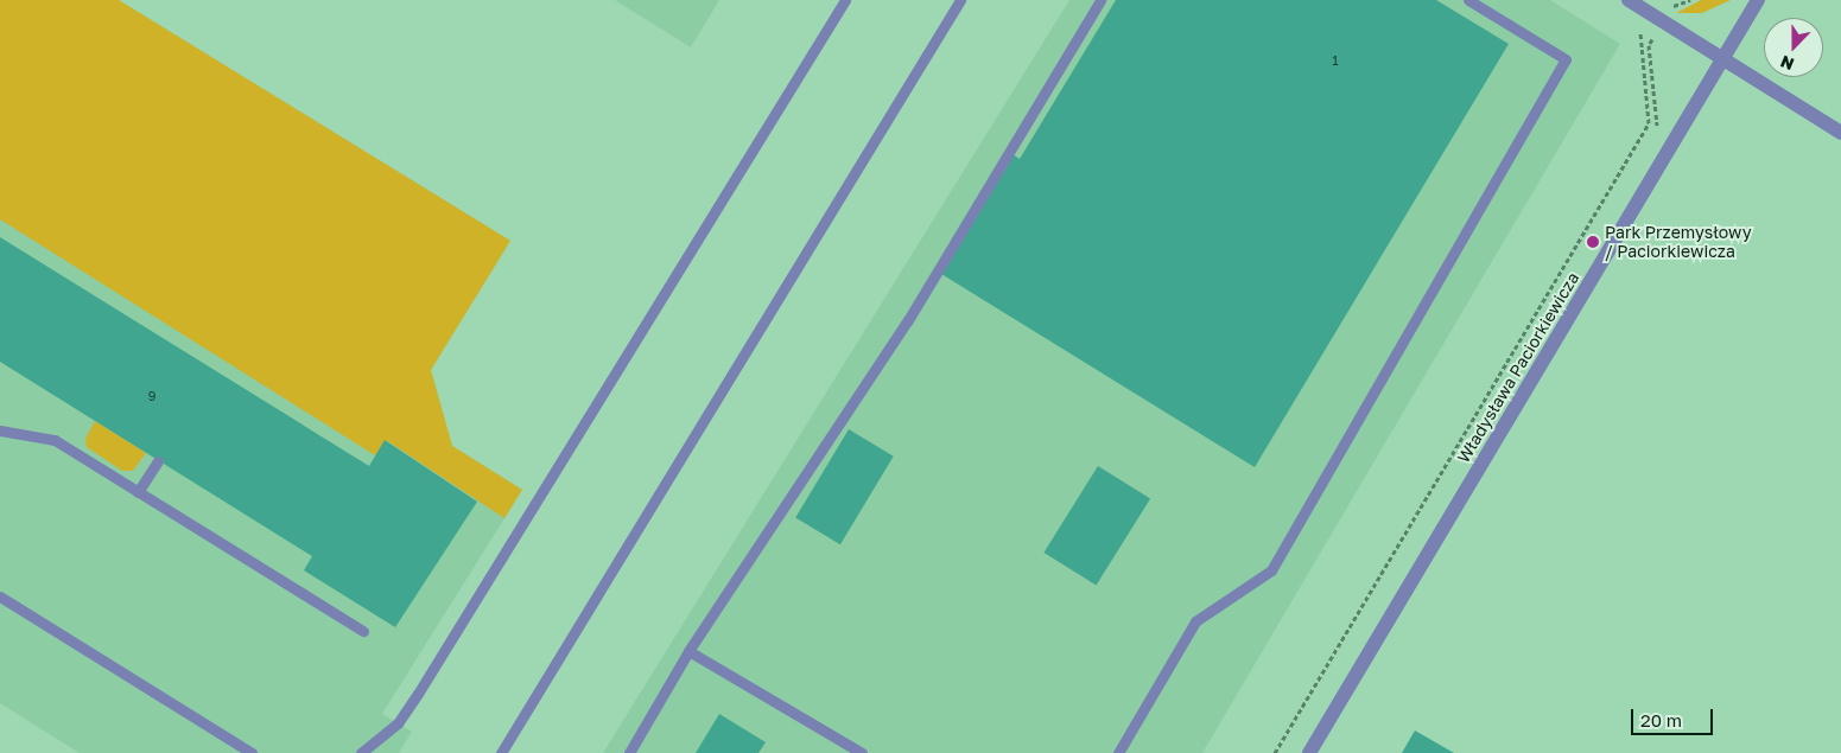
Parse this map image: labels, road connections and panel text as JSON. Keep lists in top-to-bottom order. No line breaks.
{"streets":{"street":["Władysława Paciorkiewicza"]},"places":["Park Przemysłowy / Paciorkiewicza"],"house_numbers":["1","9"],"scale_bar":"20 m","north":"bottom"}
